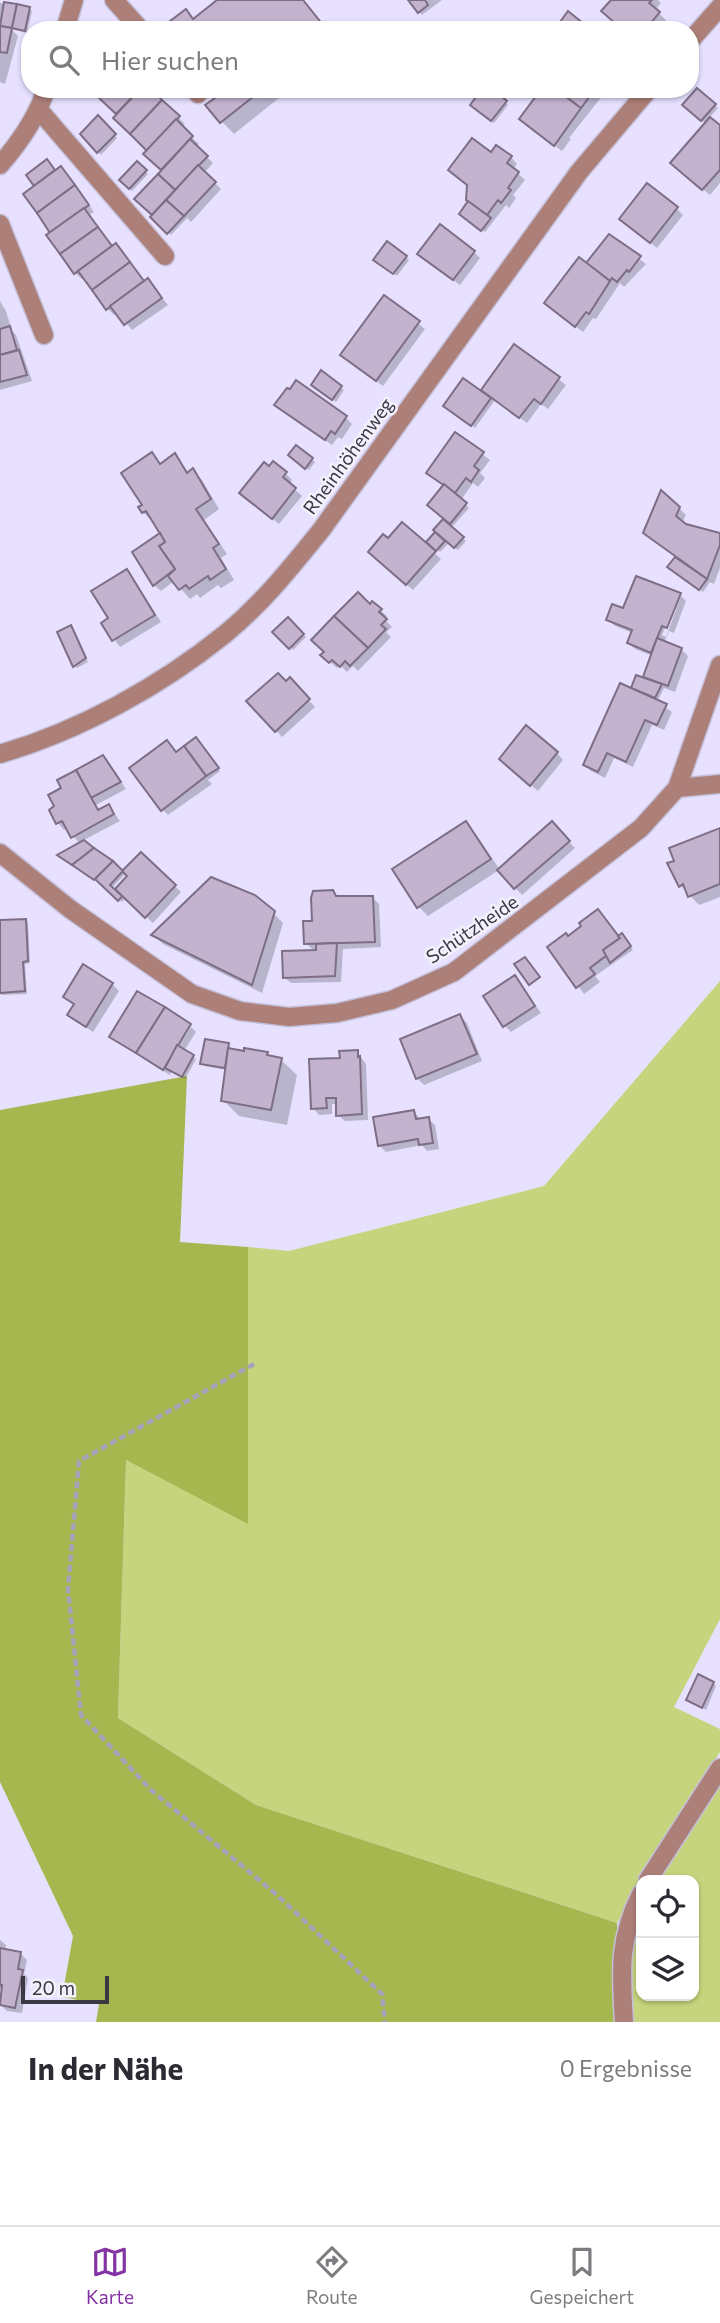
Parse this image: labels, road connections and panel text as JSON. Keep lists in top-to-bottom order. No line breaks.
{"streets":{"street":["Rheinhöhenweg","Schützheide"]},"scale_bar":"20 m","page":{"search":"Hier suchen","scale":"20 m","heading":["In der Nähe","0 Ergebnisse"],"nav":["Karte","Route","Gespeichert"]}}
